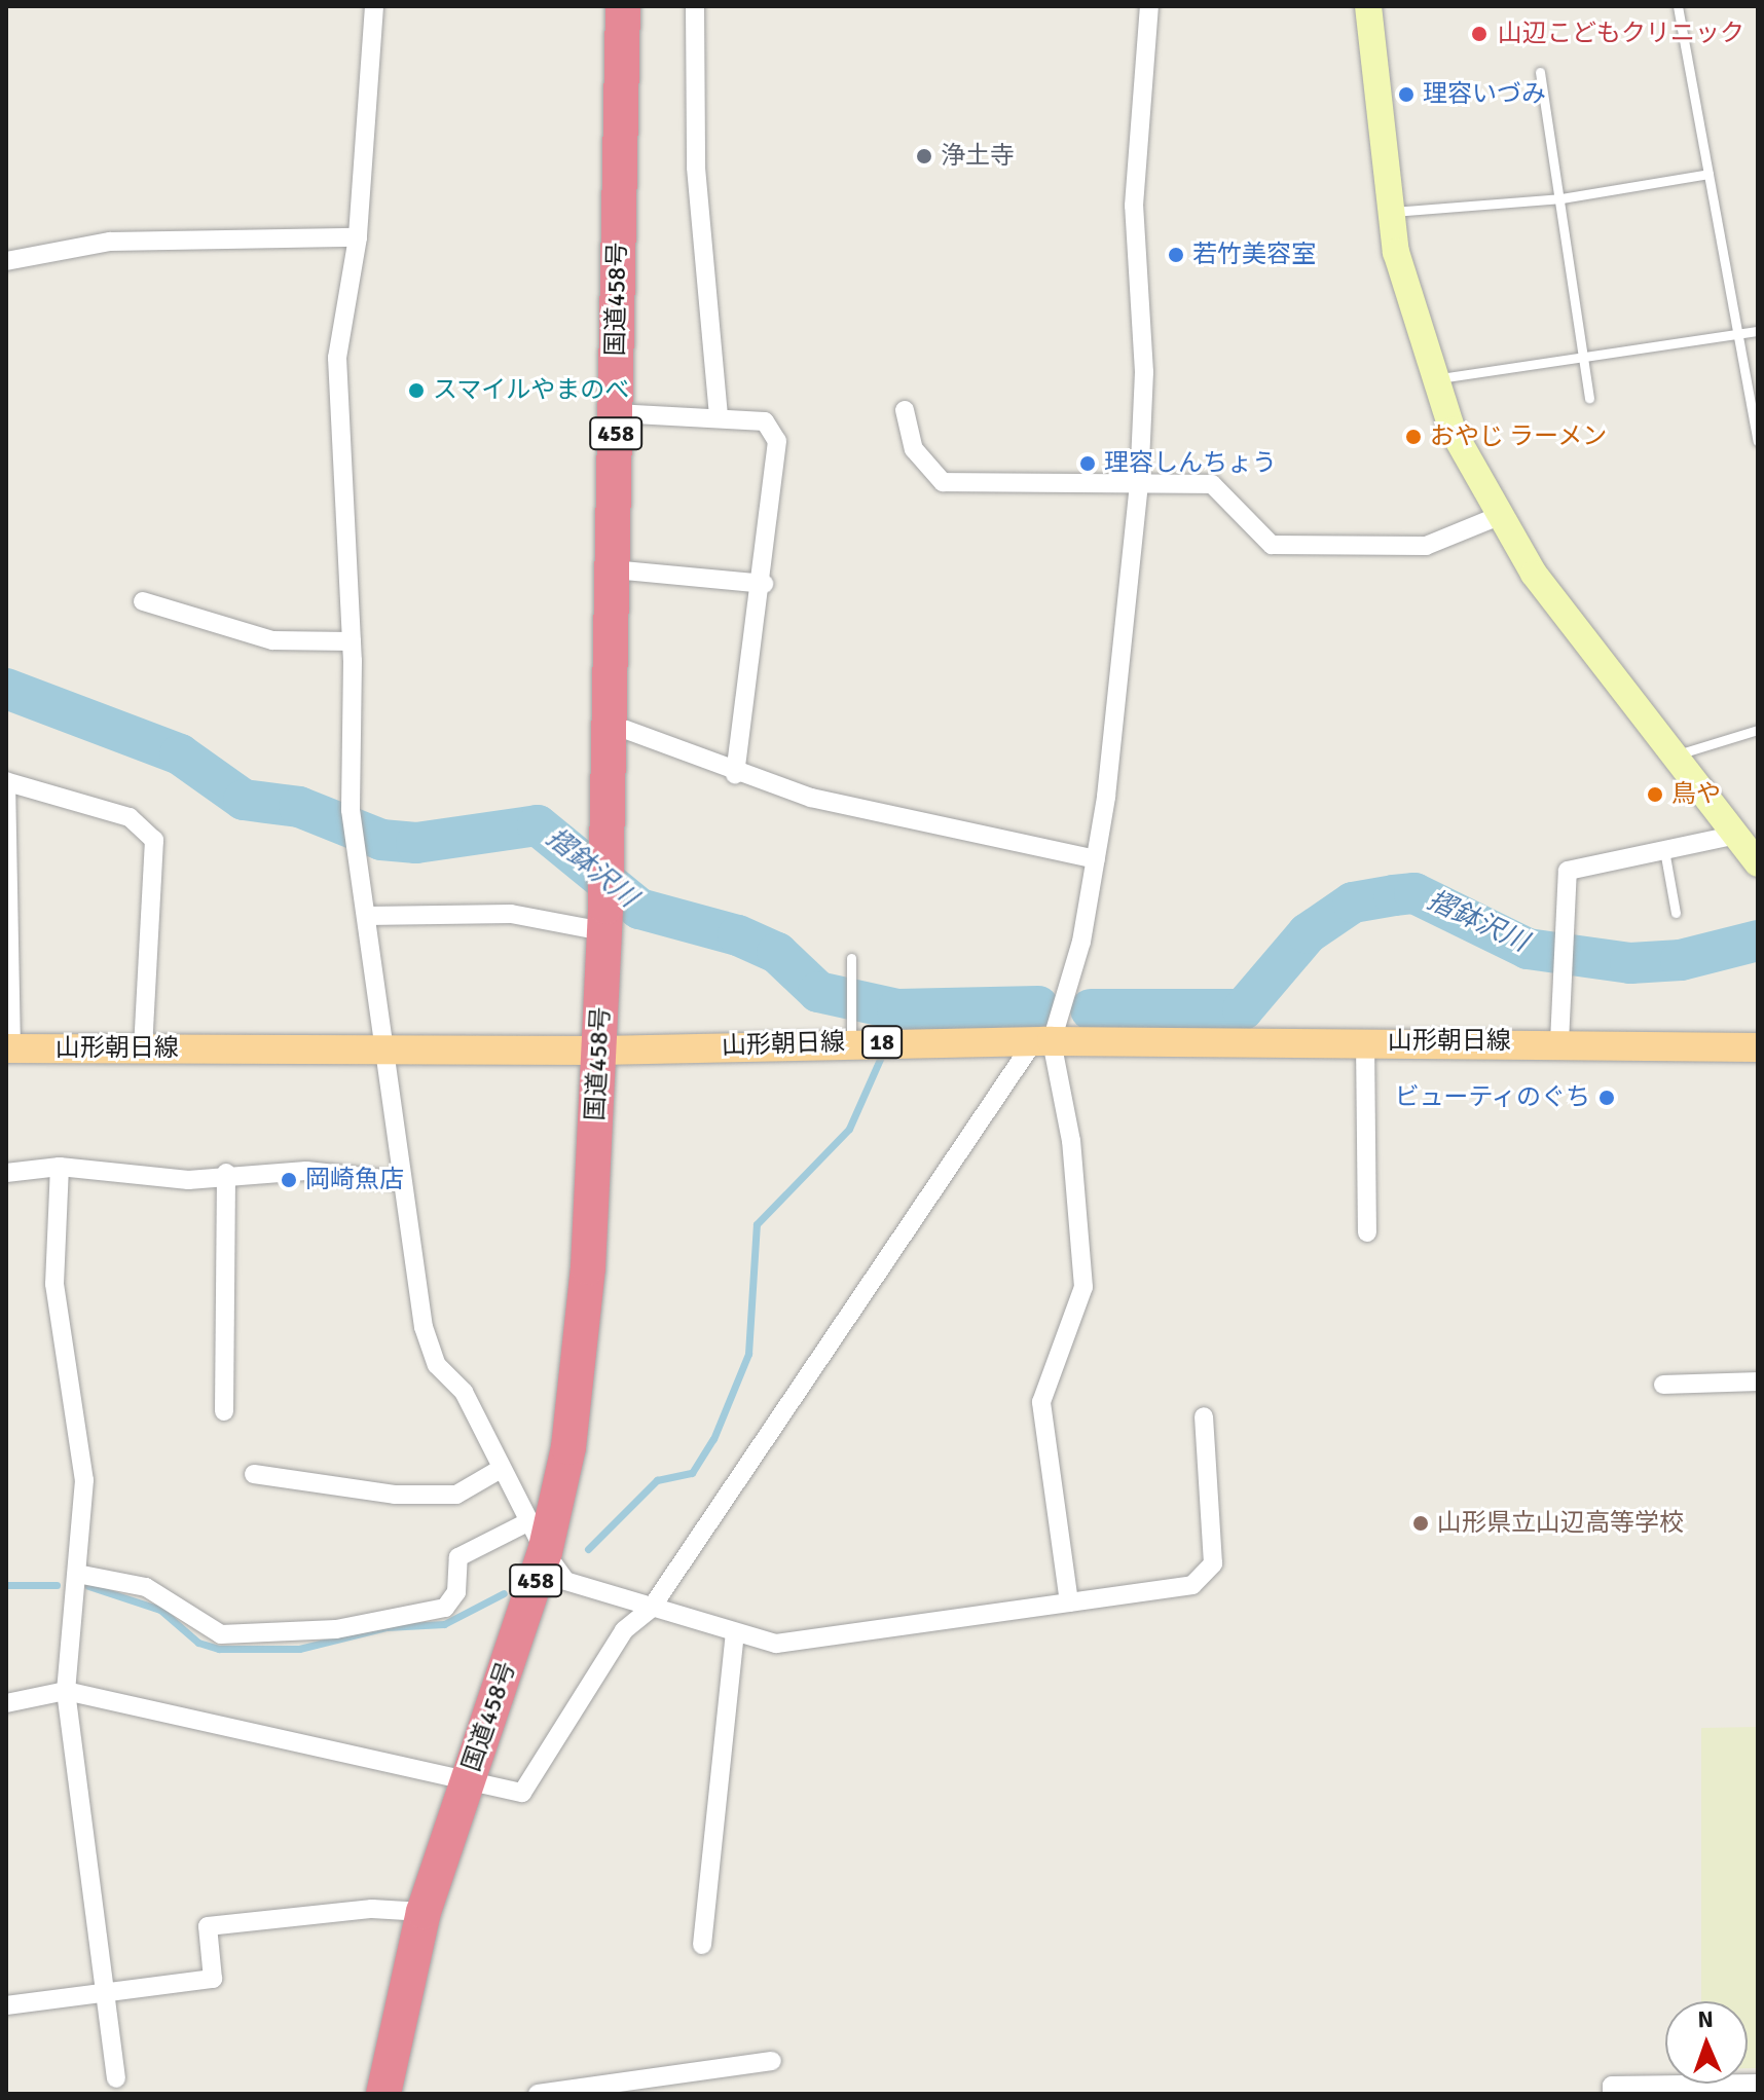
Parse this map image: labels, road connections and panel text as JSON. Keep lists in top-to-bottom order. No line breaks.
{"streets":{"highway":["国道458号","458"],"main road":["山形朝日線","18"]},"crossings":[["国道458号","山形朝日線"]],"water":["摺鉢沢川"],"places":["山辺こどもクリニック","理容いづみ","浄土寺","若竹美容室","スマイルやまのべ","おやじ ラーメン","理容しんちょう","鳥や","ビューティのぐち","岡崎魚店","山形県立山辺高等学校"],"north":"top"}
